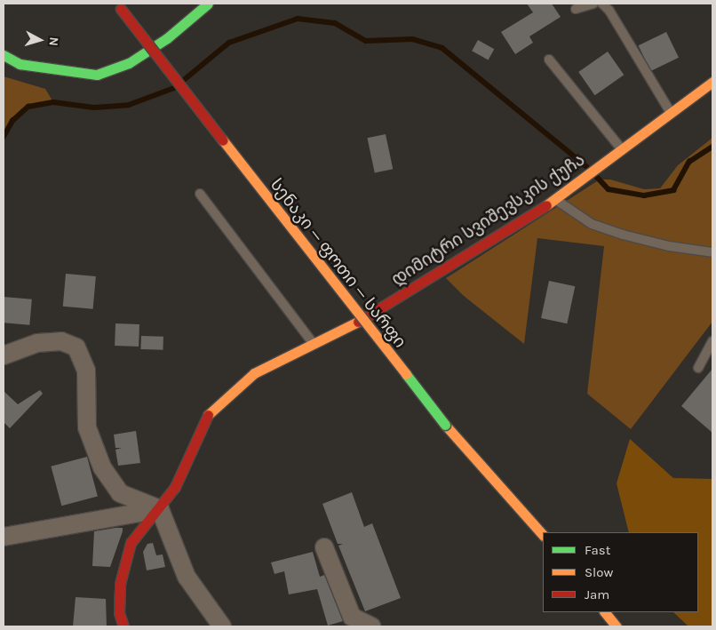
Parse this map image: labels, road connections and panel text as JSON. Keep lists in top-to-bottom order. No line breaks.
{"streets":{"main road":["დიმიტრი სვიშევსკის ქუჩა","სენაკი — ფოთი — სარფი"]},"legend":["Fast","Slow","Jam"],"north":"right"}
